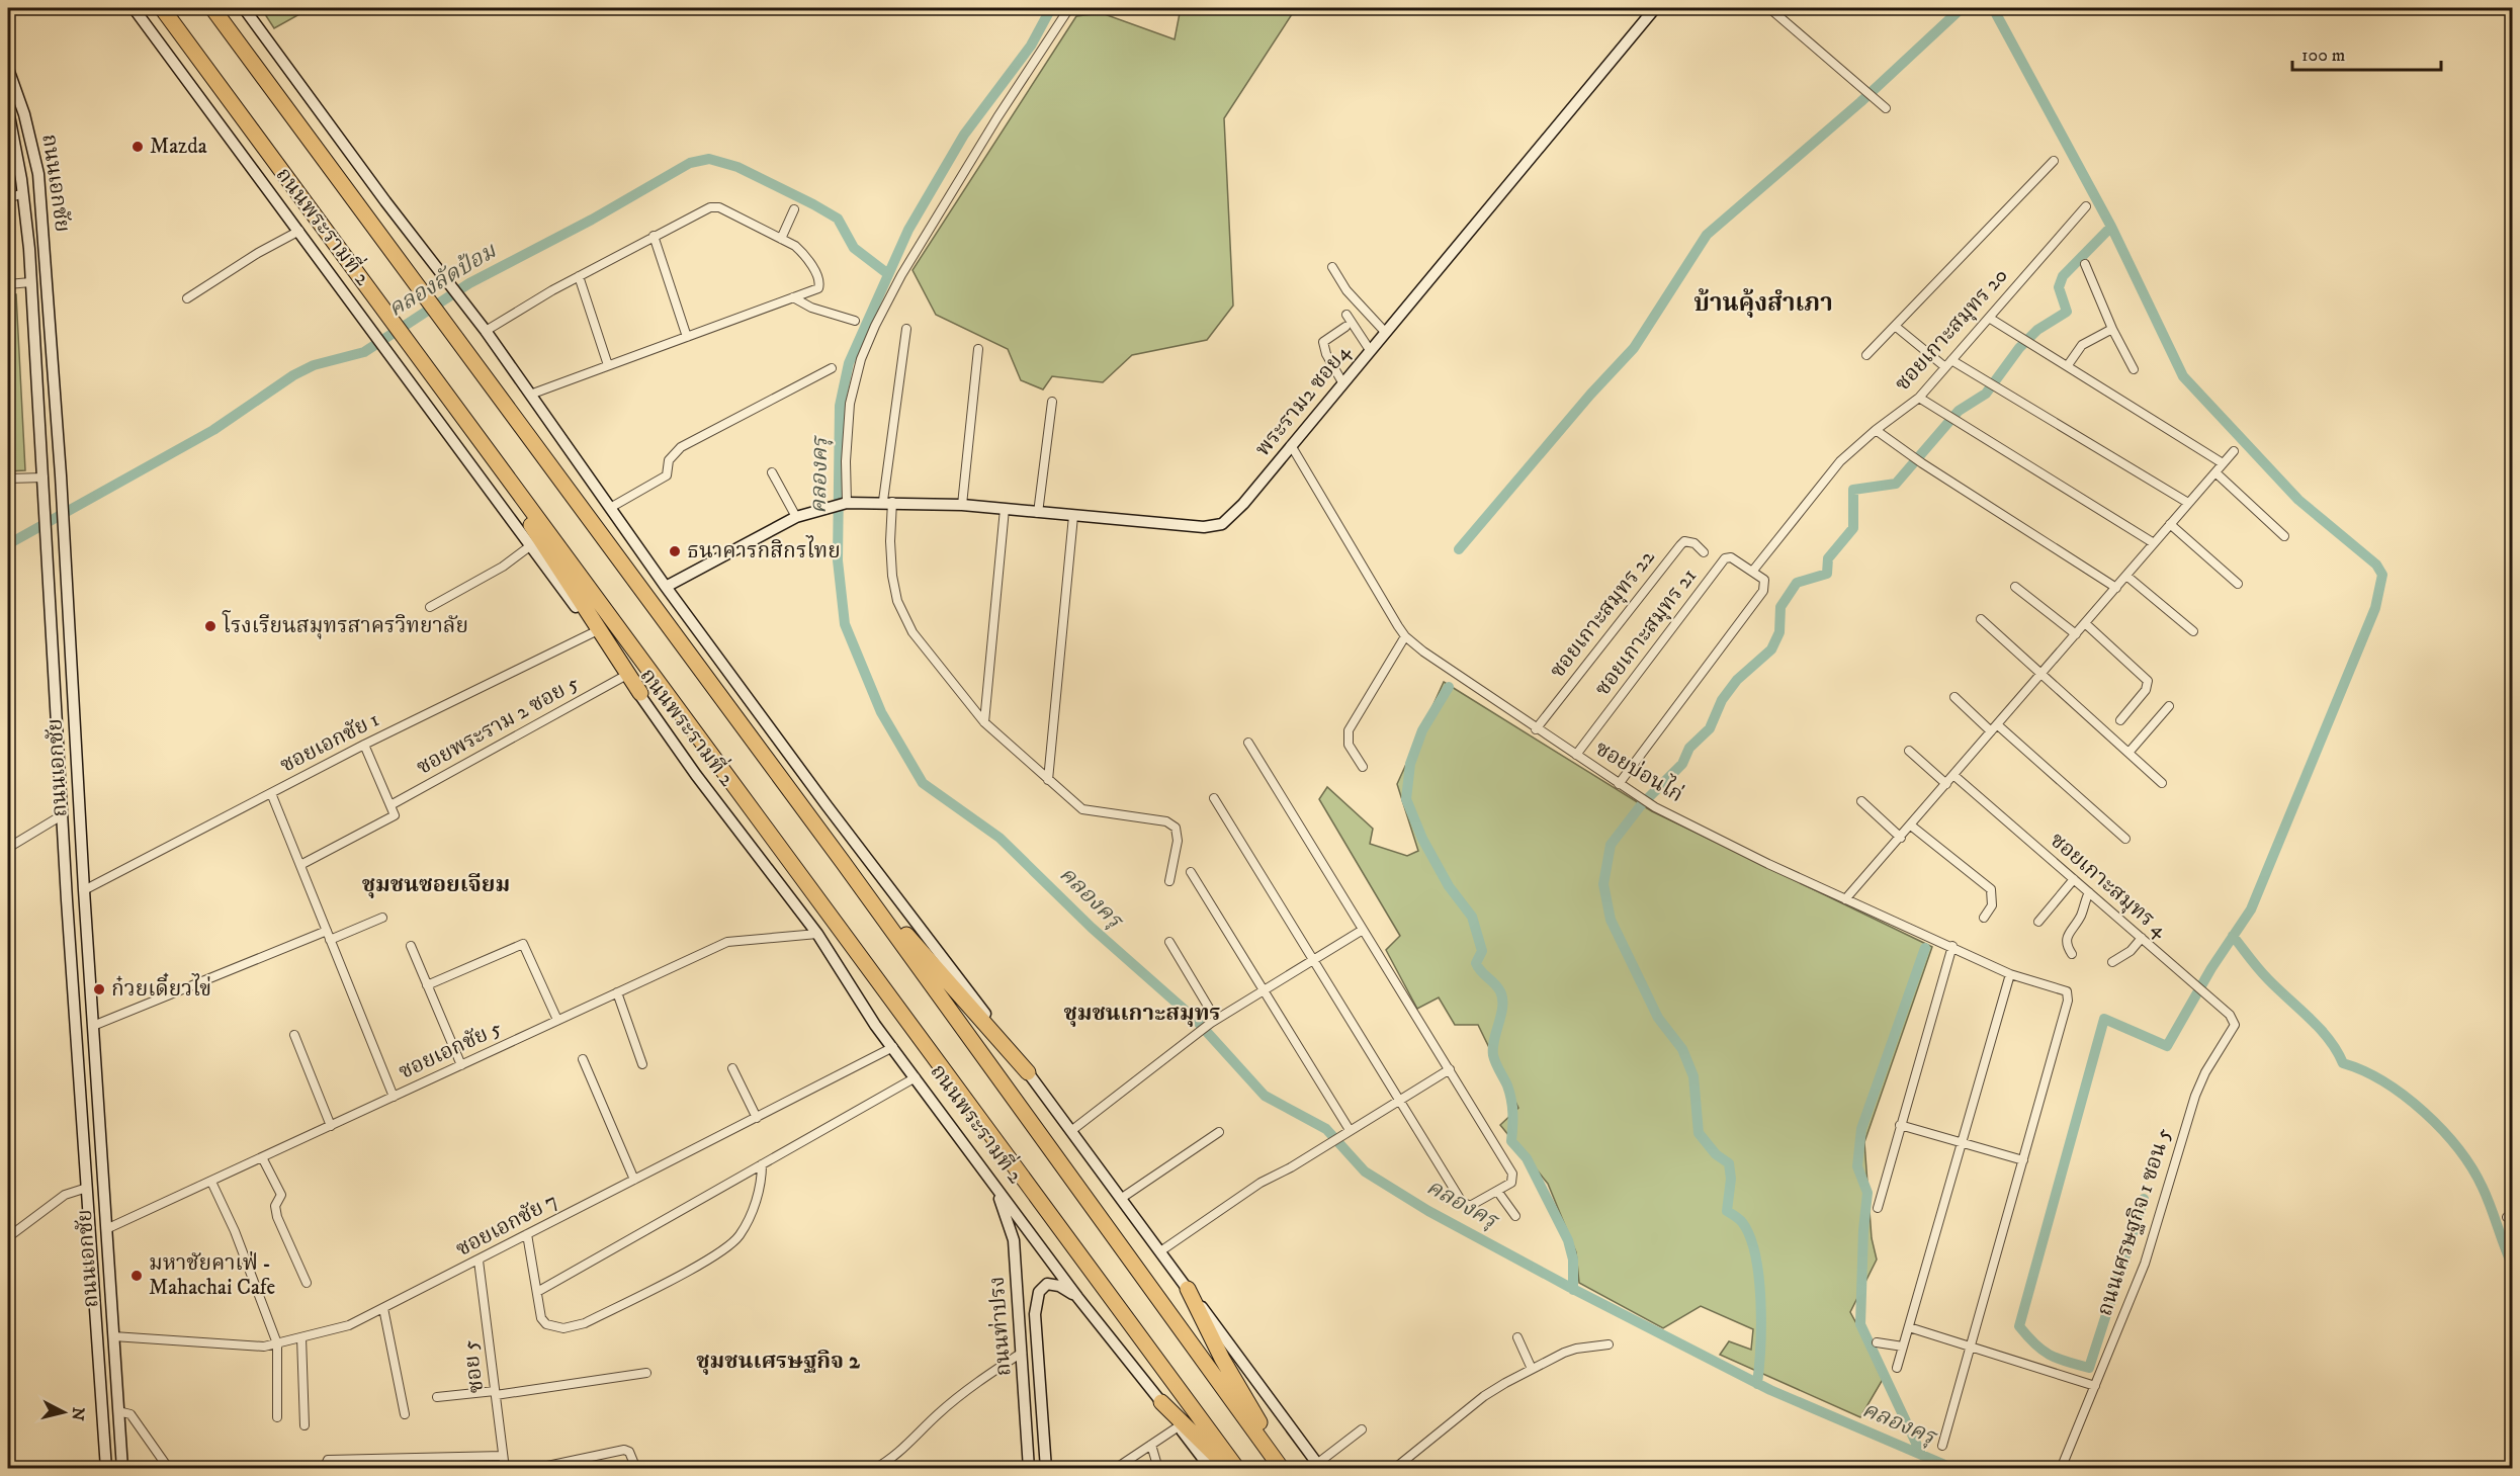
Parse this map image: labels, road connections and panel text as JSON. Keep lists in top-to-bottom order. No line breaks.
{"streets":{"highway":["ถนนพระรามที่ 2"],"main road":["ถนนเอกชัย","พระราม2 ซอย4","ถนนท่าปรง"],"street":["ซอยเกาะสมุทร 20","ซอยเกาะสมุทร 22","ซอยเกาะสมุทร 21","ซอยพระราม 2 ซอย 5","ซอยเอกชัย 1","ซอยบ่อนไก่","ซอยเกาะสมุทร 4","ซอยเอกชัย 5","ถนนเศรษฐกิจ 1 ซอน 5","ซอยเอกชัย 7","ซอย 5"]},"crossings":[["ถนนเอกชัย","ซอยเอกชัย 1"],["ถนนเอกชัย","ซอยเอกชัย 5"],["ถนนเอกชัย","ซอยเอกชัย 7"],["ถนนพระรามที่ 2","ซอยพระราม 2 ซอย 5"],["ถนนพระรามที่ 2","ซอยเอกชัย 1"],["ถนนพระรามที่ 2","ซอยเอกชัย 5"],["ถนนพระรามที่ 2","ซอยเอกชัย 7"],["ถนนพระรามที่ 2","ถนนท่าปรง"],["ซอยเกาะสมุทร 20","ซอยเกาะสมุทร 21"],["พระราม2 ซอย4","ซอยบ่อนไก่"],["ซอยเกาะสมุทร 22","ซอยบ่อนไก่"],["ซอยเกาะสมุทร 21","ซอยบ่อนไก่"],["ซอยเกาะสมุทร 4","ถนนเศรษฐกิจ 1 ซอน 5"],["ซอยเอกชัย 7","ซอย 5"]],"districts":["บ้านคุ้งสำเภา","ชุมชนซอยเจียม","ชุมชนเกาะสมุทร","ชุมชนเศรษฐกิจ 2"],"water":["คลองลัดป้อม","คลองครุ"],"places":["Mazda","ธนาคารกสิกรไทย","โรงเรียนสมุทรสาครวิทยาลัย","ก๋วยเดี๋ยวไข่","มหาชัยคาเฟ่ - Mahachai Cafe"],"scale_bar":"100 m","north":"right"}
